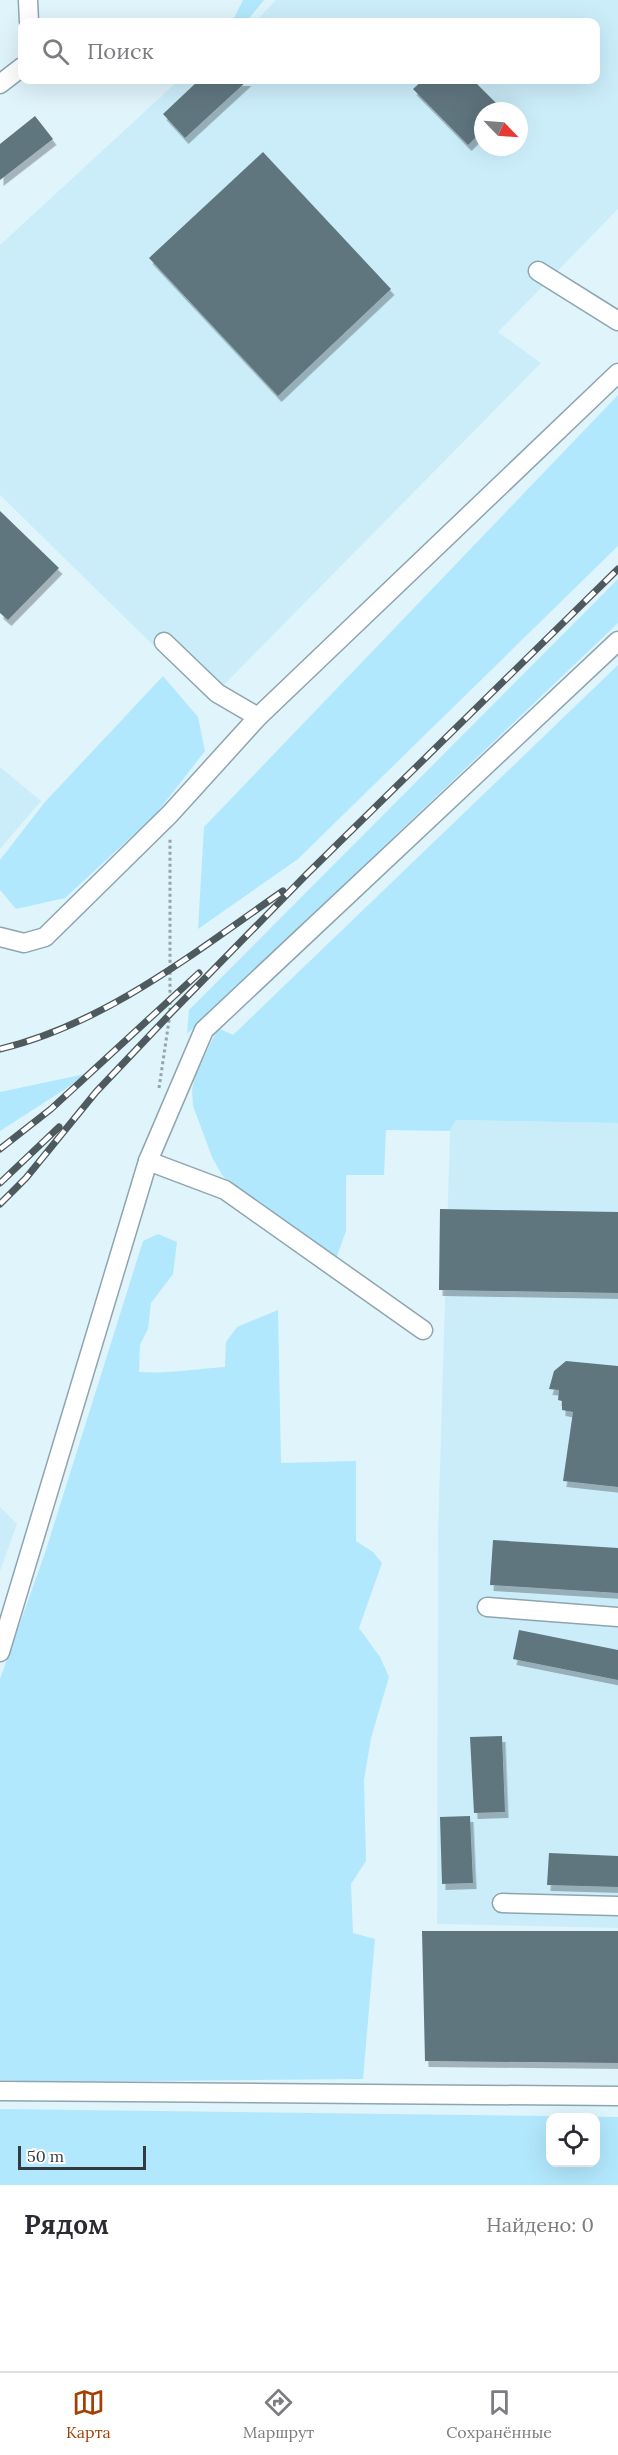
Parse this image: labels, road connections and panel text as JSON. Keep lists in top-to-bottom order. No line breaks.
{"scale_bar":"50 m","north":"bottom right","page":{"search":"Поиск","scale":"50 m","heading":["Рядом","Найдено: 0"],"nav":["Карта","Маршрут","Сохранённые"]}}
